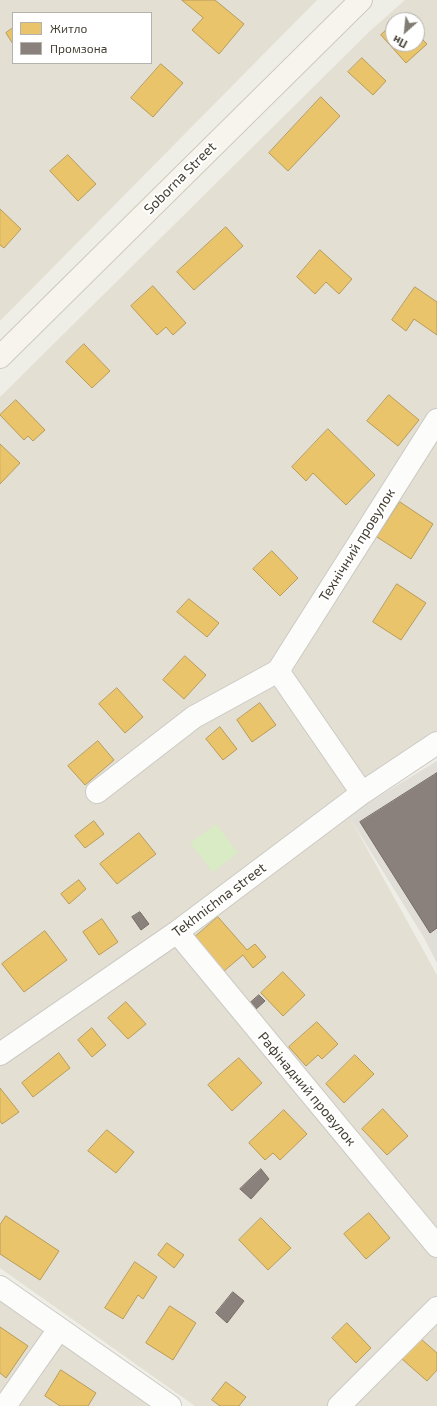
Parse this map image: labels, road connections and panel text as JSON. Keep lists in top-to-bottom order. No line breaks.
{"streets":{"main road":["Soborna Street"],"street":["Технічний провулок","Tekhnichna street","Рафінадний провулок"]},"crossings":[["Tekhnichna street","Рафінадний провулок"]],"legend":["Житло","Промзона"],"north":"bottom left"}
